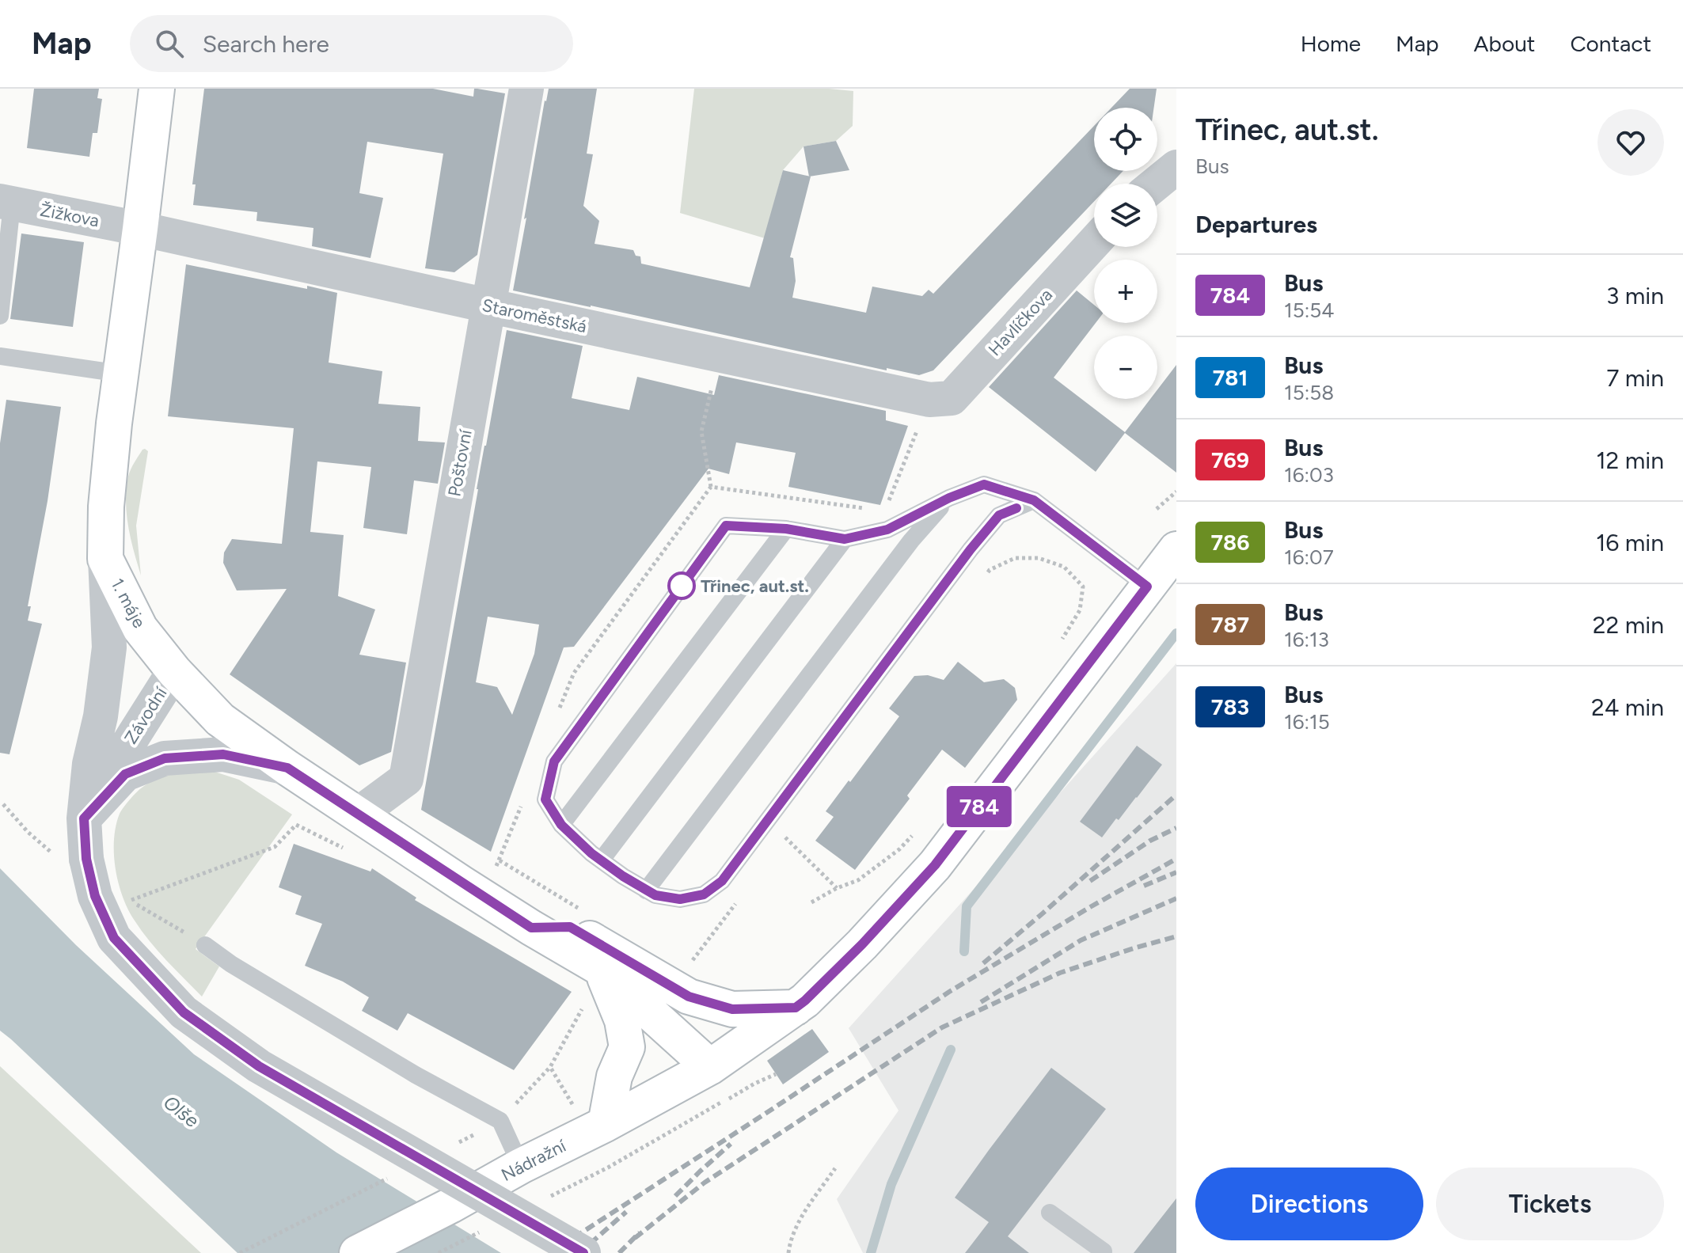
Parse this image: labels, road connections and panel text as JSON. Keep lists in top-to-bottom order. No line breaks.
{"streets":{"main road":["1. máje","Nádražní"],"street":["Žižkova","Staroměstská","Havlíčkova","Poštovní","Závodní"]},"crossings":[["Žižkova","Staroměstská"],["Žižkova","1. máje"],["Staroměstská","Havlíčkova"],["Staroměstská","Poštovní"],["Staroměstská","1. máje"],["Poštovní","1. máje"],["1. máje","Závodní"],["1. máje","Nádražní"]],"water":["Olše"],"places":["Třinec, aut.st."],"lines":["bus line 784"],"page":{"header":"Map","search":"Search here","nav":["Home","Map","About","Contact"],"on_map":"784","heading":[["Třinec, aut.st.","Bus"],"Departures"],"map_buttons":["+","−"],"list":[{"mark":"784","name":"Bus","note":"15:54","value":"3 min"},{"mark":"781","name":"Bus","note":"15:58","value":"7 min"},{"mark":"769","name":"Bus","note":"16:03","value":"12 min"},{"mark":"786","name":"Bus","note":"16:07","value":"16 min"},{"mark":"787","name":"Bus","note":"16:13","value":"22 min"},{"mark":"783","name":"Bus","note":"16:15","value":"24 min"}],"buttons":["Directions","Tickets"]}}
